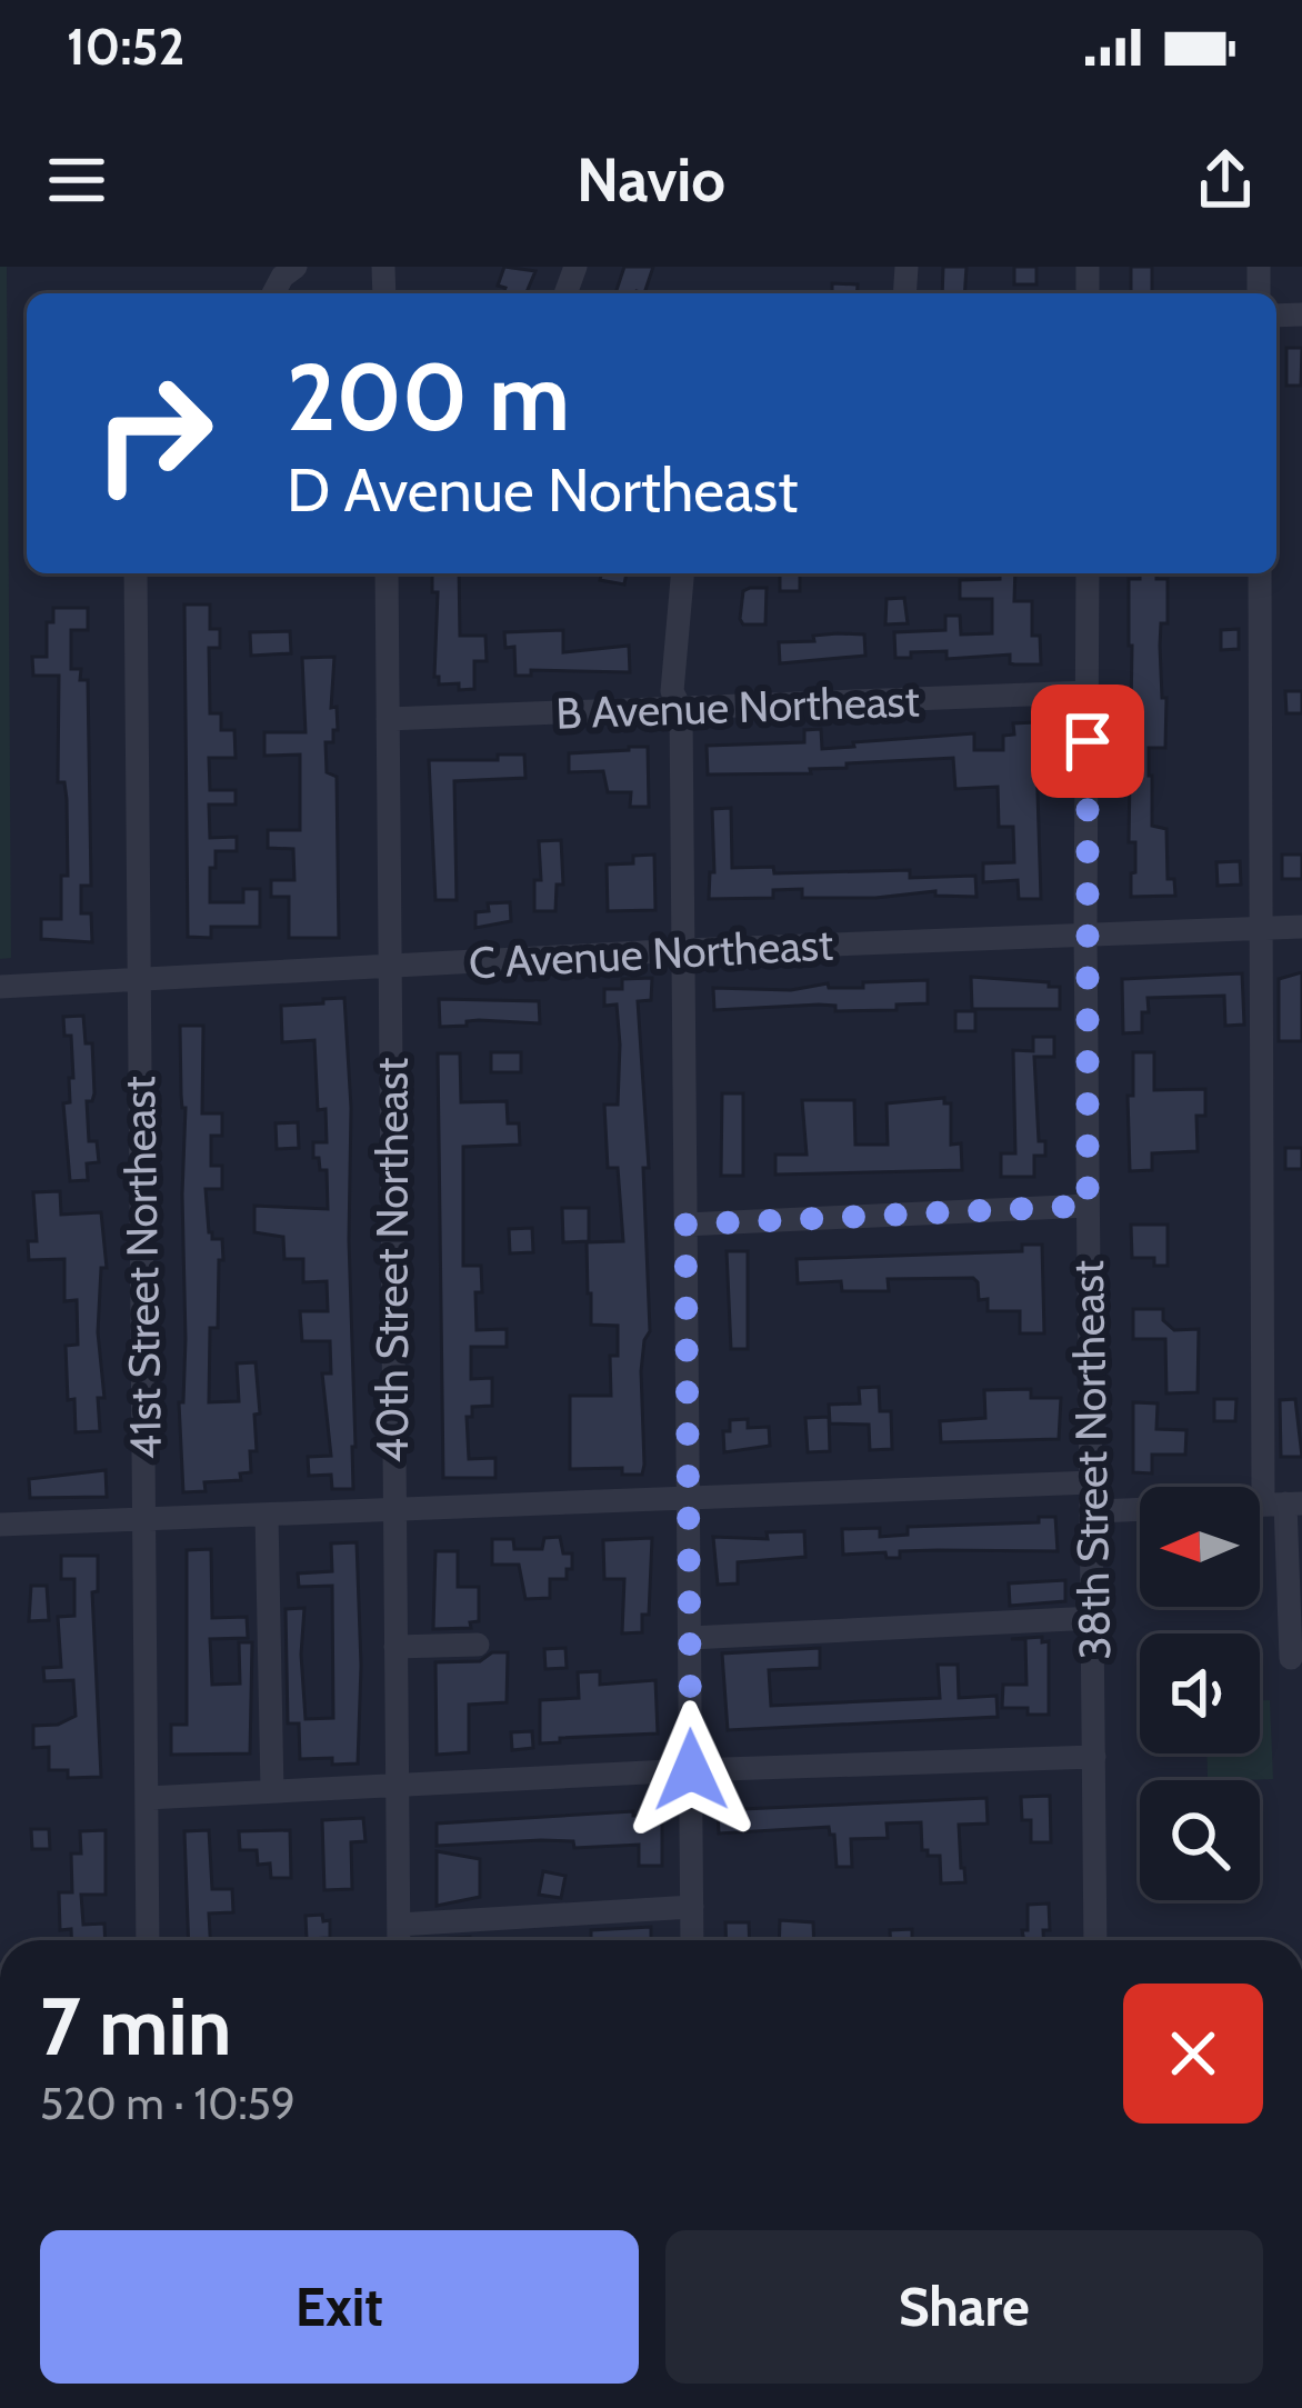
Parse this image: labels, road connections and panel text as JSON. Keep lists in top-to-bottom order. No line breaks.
{"streets":{"street":["B Avenue Northeast","C Avenue Northeast","40th Street Northeast","41st Street Northeast","38th Street Northeast"]},"crossings":[["B Avenue Northeast","40th Street Northeast"],["B Avenue Northeast","38th Street Northeast"],["C Avenue Northeast","40th Street Northeast"],["C Avenue Northeast","41st Street Northeast"],["C Avenue Northeast","38th Street Northeast"]],"north":"left","page":{"status":"10:52","header":"Navio","turn":["200 m","D Avenue Northeast"],"heading":["7 min","520 m · 10:59"],"buttons":["Exit","Share"]}}
